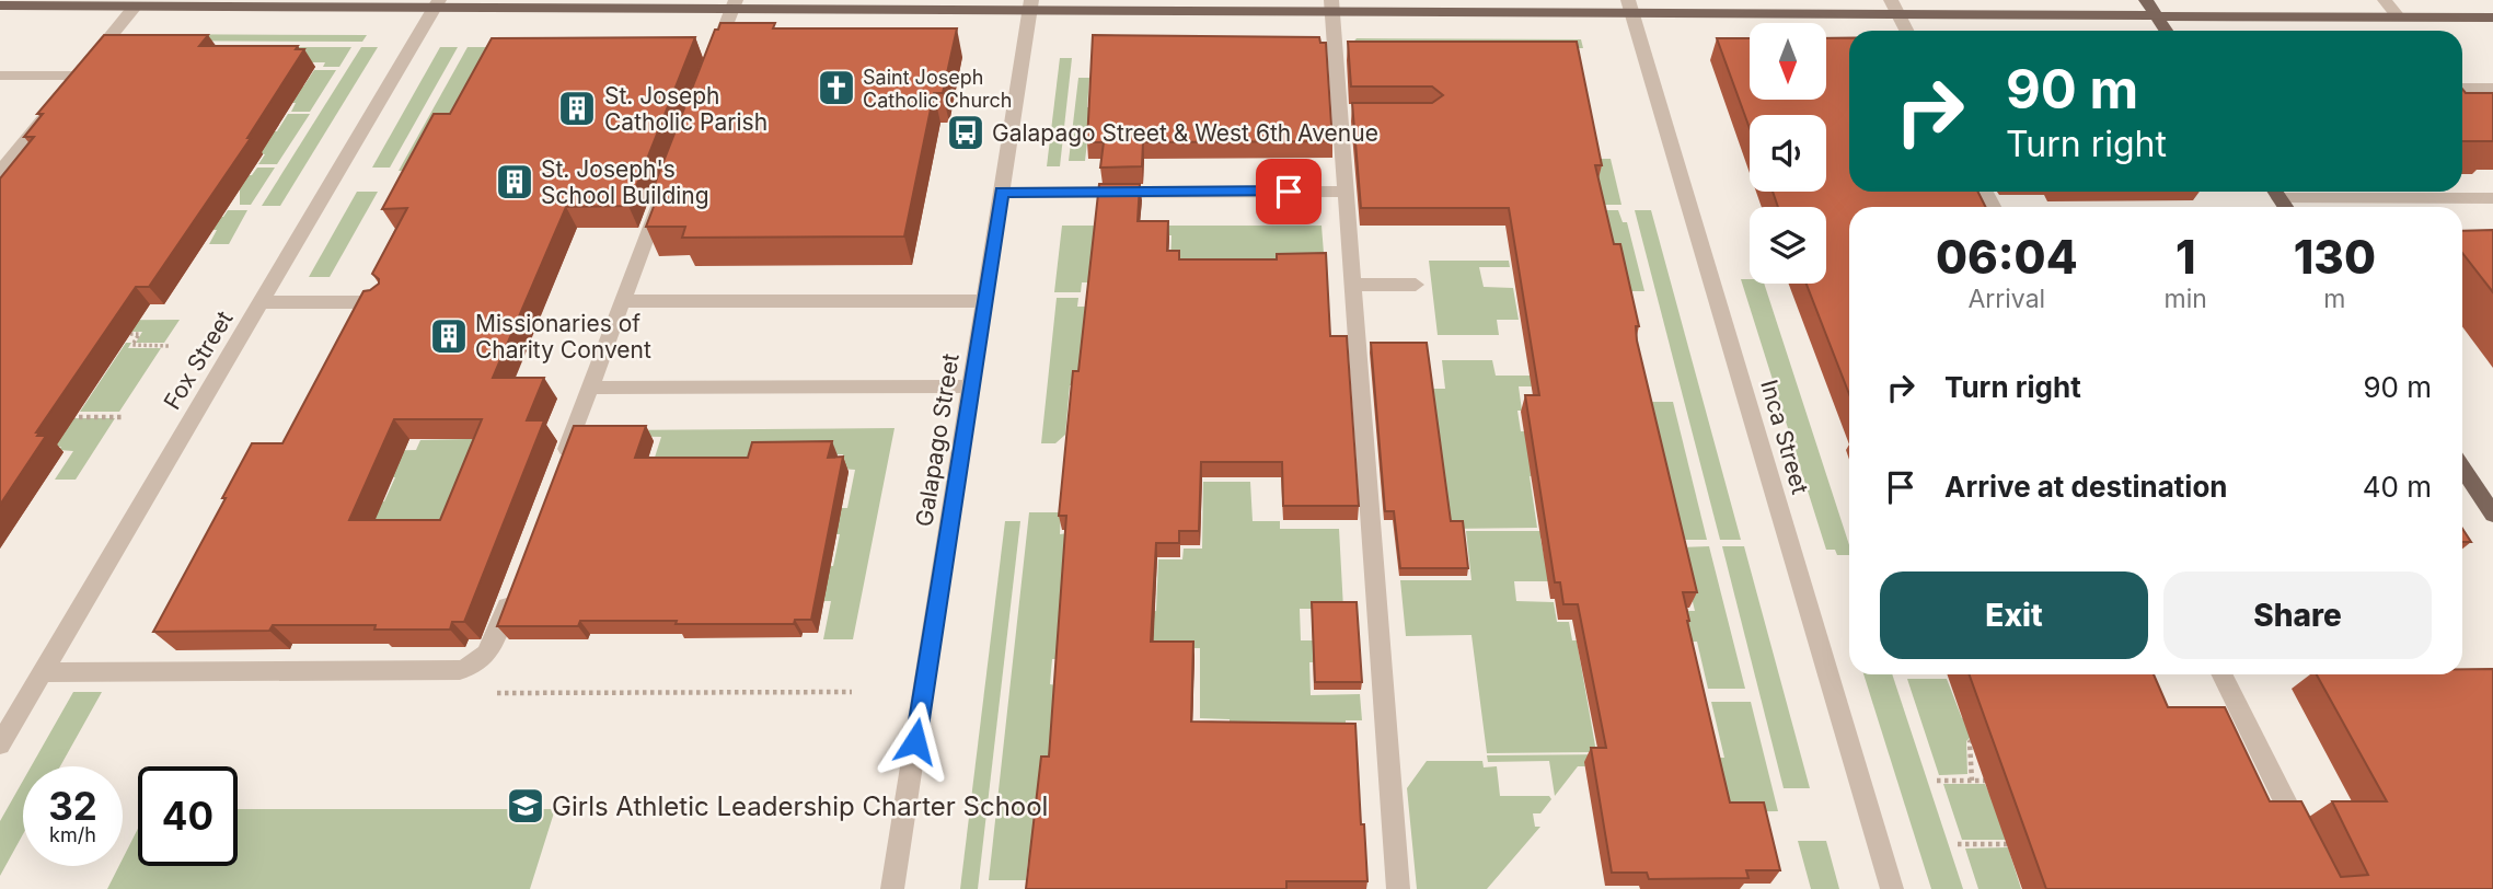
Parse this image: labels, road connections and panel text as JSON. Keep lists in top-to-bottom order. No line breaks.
{"streets":{"street":["Fox Street","Inca Street","Galapago Street"]},"places":{"church":["Saint Joseph Catholic Church"],"building":["St. Joseph Catholic Parish","St. Joseph's School Building","Missionaries of Charity Convent"],"bus stop":["Galapago Street & West 6th Avenue"],"school or university":["Girls Athletic Leadership Charter School"]},"north":"bottom","page":{"turn":["90 m","Turn right"],"eta":["06:04","Arrival","1","min","130","m"],"list":[{"name":"Turn right","value":"90 m"},{"name":"Arrive at destination","value":"40 m"}],"buttons":["Exit","Share"],"speed":"32 km/h","limit":"40"}}
